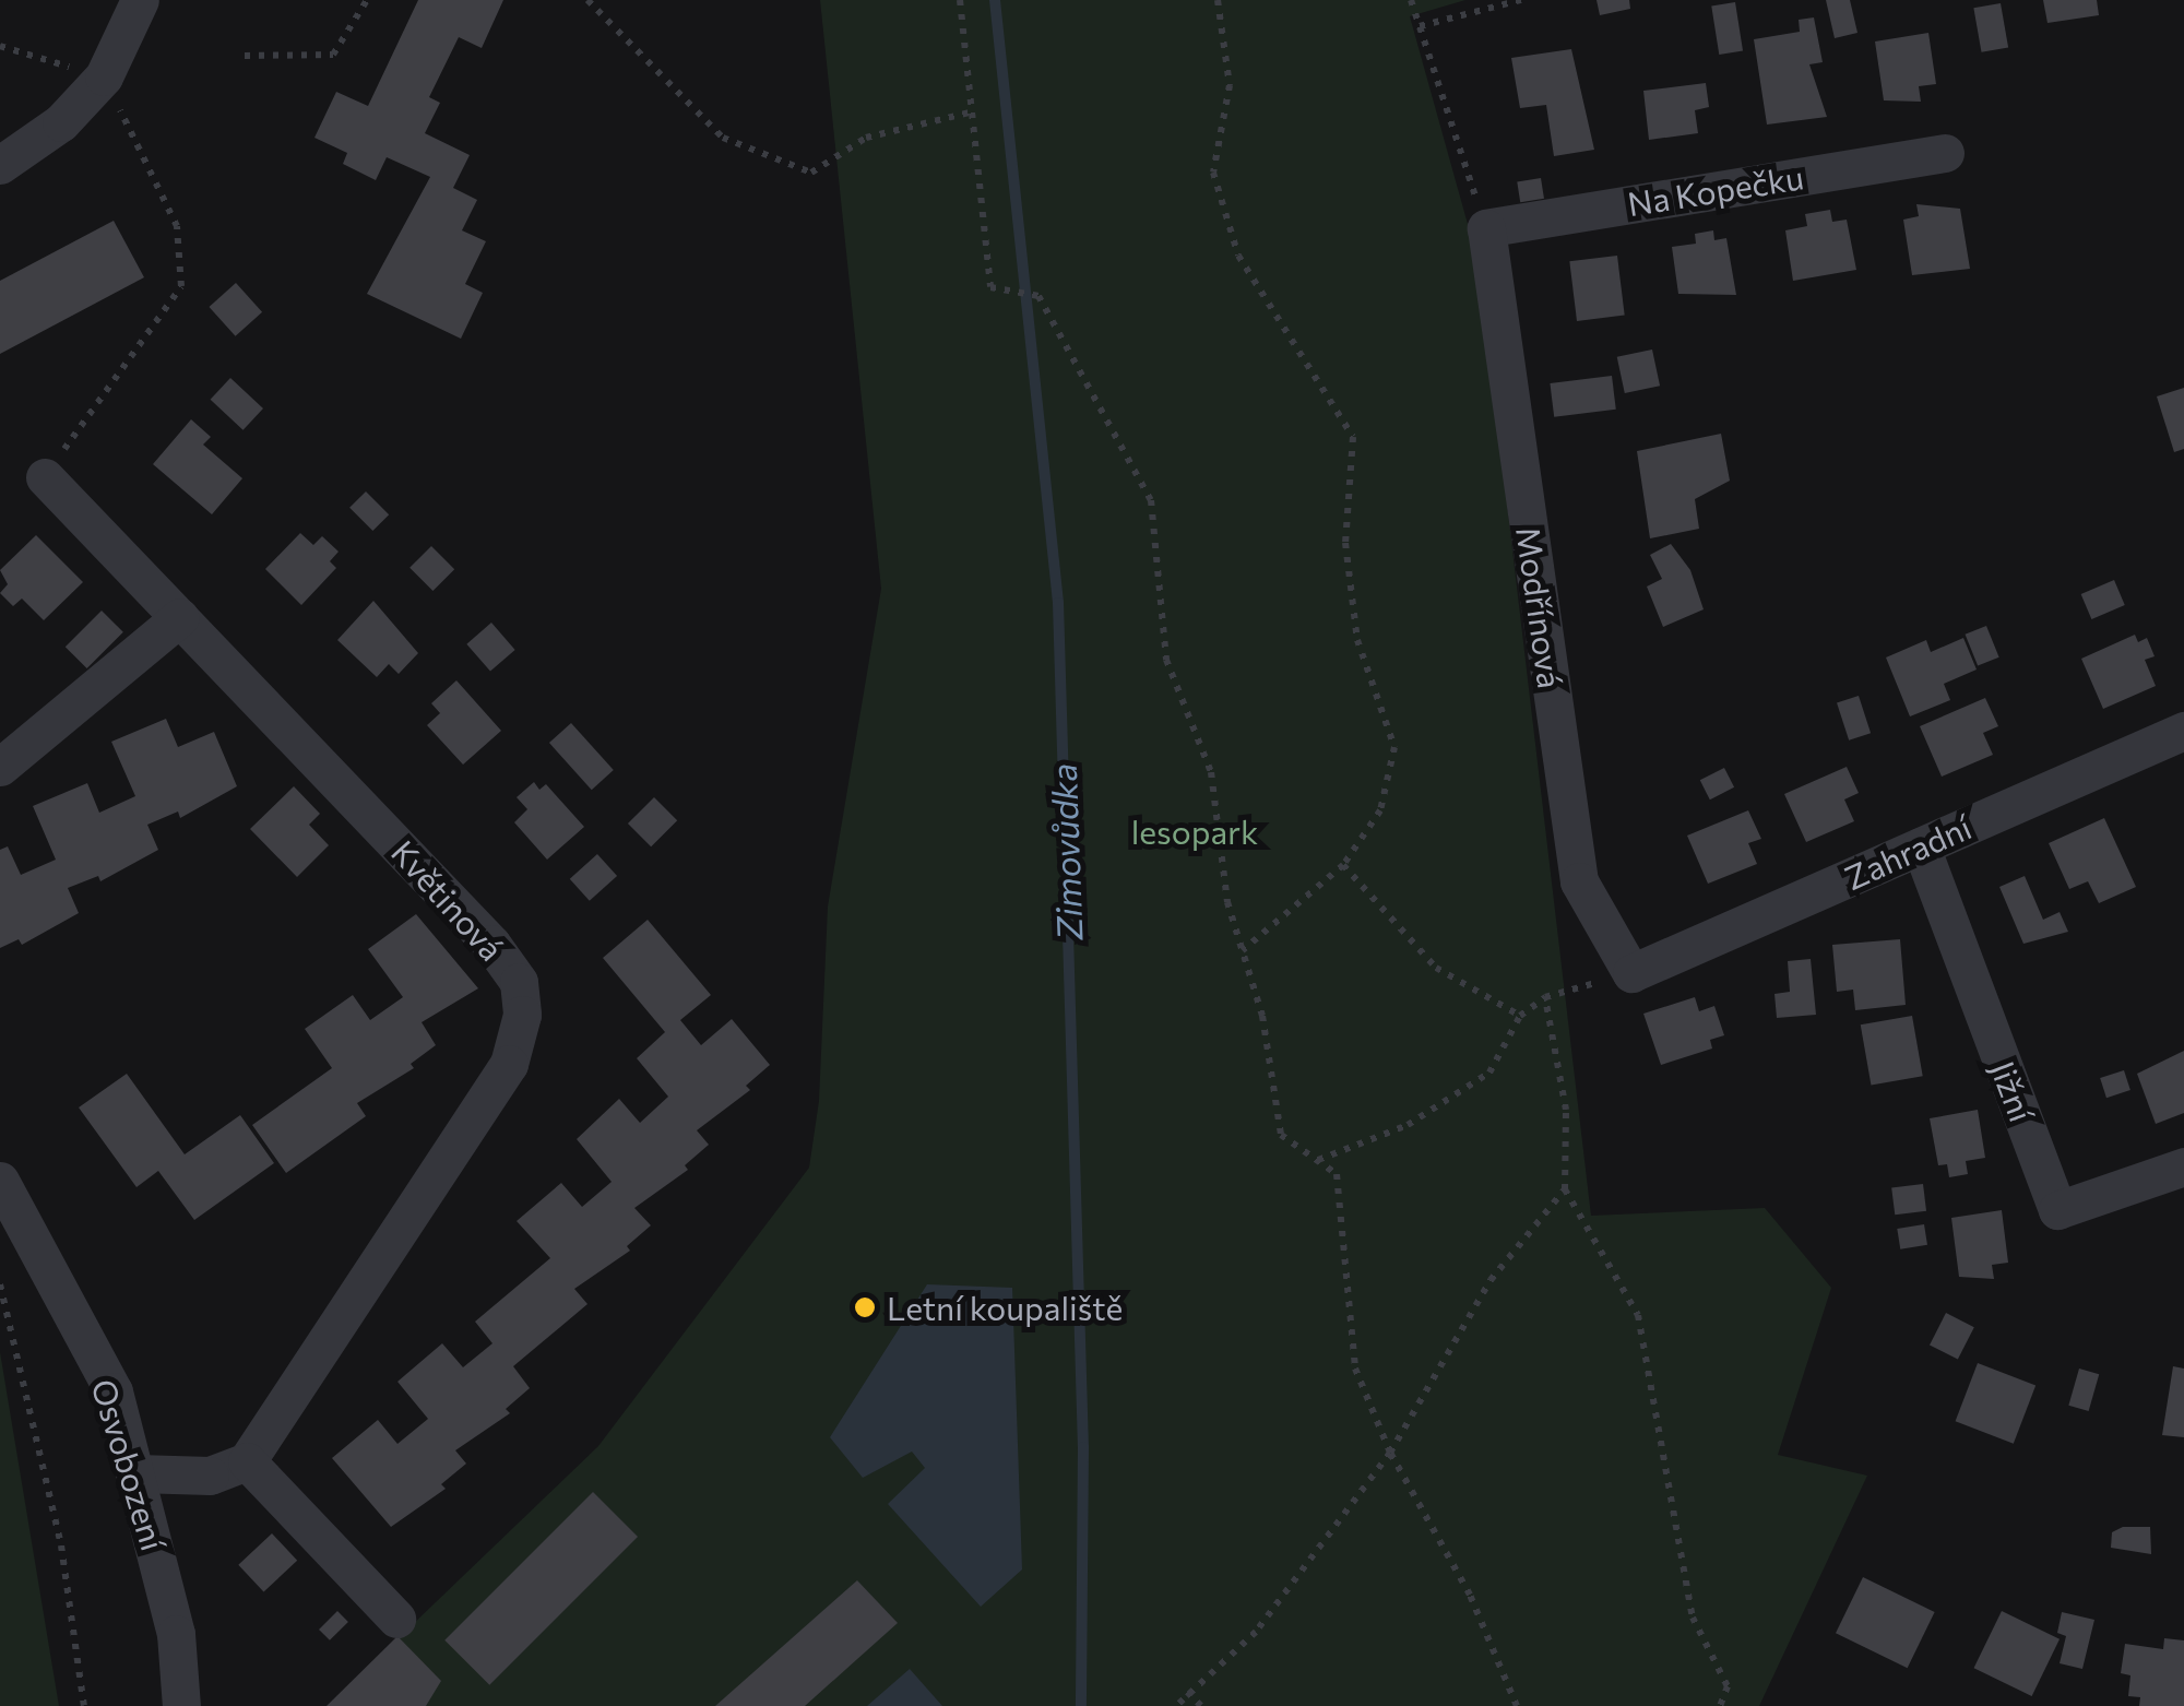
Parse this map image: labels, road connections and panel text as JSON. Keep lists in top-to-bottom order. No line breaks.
{"streets":{"street":["Na Kopečku","Modřínová","Zahradní","Květinová","Jižní","Osvobození"]},"crossings":[["Na Kopečku","Modřínová"],["Modřínová","Zahradní"],["Zahradní","Jižní"]],"water":["Zimovůdka"],"parks":["lesopark"],"places":["Letní koupaliště"]}
